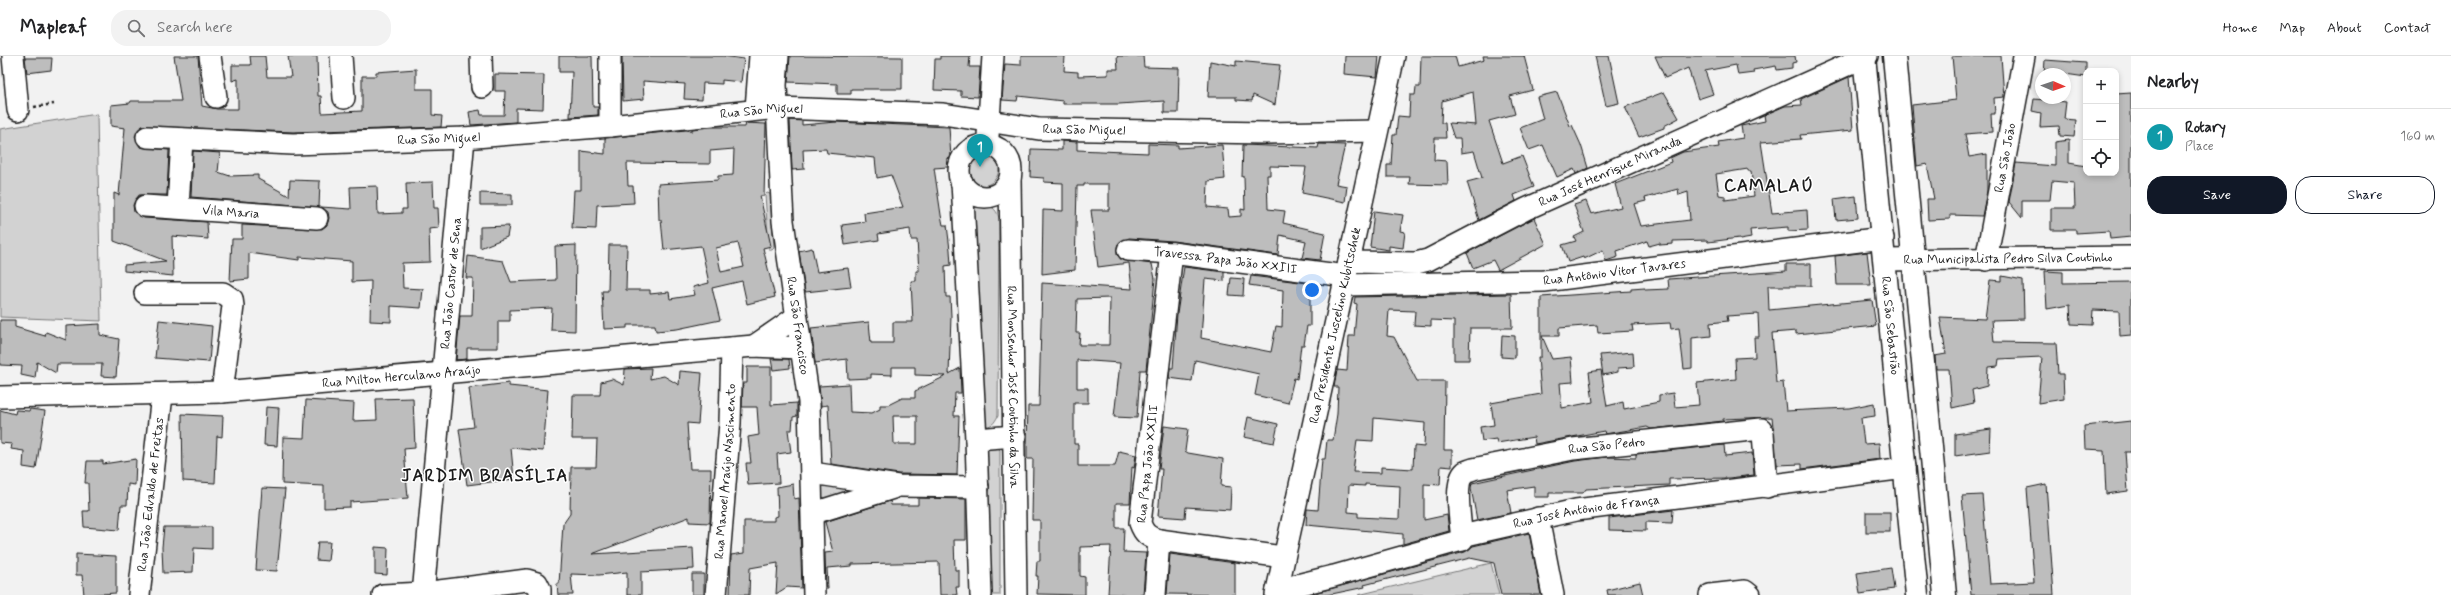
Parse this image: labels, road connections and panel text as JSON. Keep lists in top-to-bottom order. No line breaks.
{"streets":{"main road":["Rua São Sebastião"],"street":["Rua São Miguel","Rua São João","Rua José Henrique Miranda","Vila Maria","Rua Municipalista Pedro Silva Coutinho","Travessa Papa João XXIII","Rua Antônio Vitor Tavares","Rua João Castor de Sena","Rua São Francisco","Rua Presidente Juscelino Kubitschek","Rua Milton Herculano Araújo","Rua Monsenhor José Coutinho da Silva","Rua São Pedro","Rua Papa João XXIII","Rua Manoel Araújo Nascimento","Rua João Edvaldo de Freitas","Rua José Antônio de França"]},"crossings":[["Rua São Miguel","Rua João Castor de Sena"],["Rua São Miguel","Rua São Francisco"],["Rua São Miguel","Rua Presidente Juscelino Kubitschek"],["Rua São João","Rua Municipalista Pedro Silva Coutinho"],["Rua José Henrique Miranda","Travessa Papa João XXIII"],["Rua José Henrique Miranda","Rua Antônio Vitor Tavares"],["Rua José Henrique Miranda","Rua Presidente Juscelino Kubitschek"],["Rua José Henrique Miranda","Rua São Sebastião"],["Rua Municipalista Pedro Silva Coutinho","Rua São Sebastião"],["Travessa Papa João XXIII","Rua Antônio Vitor Tavares"],["Travessa Papa João XXIII","Rua Presidente Juscelino Kubitschek"],["Travessa Papa João XXIII","Rua Papa João XXIII"],["Rua Antônio Vitor Tavares","Rua Presidente Juscelino Kubitschek"],["Rua Antônio Vitor Tavares","Rua São Sebastião"],["Rua João Castor de Sena","Rua Milton Herculano Araújo"],["Rua São Francisco","Rua Milton Herculano Araújo"],["Rua Presidente Juscelino Kubitschek","Rua Papa João XXIII"],["Rua Presidente Juscelino Kubitschek","Rua José Antônio de França"],["Rua São Sebastião","Rua José Antônio de França"],["Rua Milton Herculano Araújo","Rua Manoel Araújo Nascimento"],["Rua Milton Herculano Araújo","Rua João Edvaldo de Freitas"],["Rua São Pedro","Rua José Antônio de França"]],"districts":["CAMALAÚ","JARDIM BRASÍLIA"],"north":"right","page":{"header":"Mapleaf","search":"Search here","nav":["Home","Map","About","Contact"],"heading":"Nearby","map_buttons":["+","−"],"list":[{"mark":"1","name":"Rotary","note":"Place","value":"160 m"}],"pins":"1","buttons":["Save","Share"]}}
